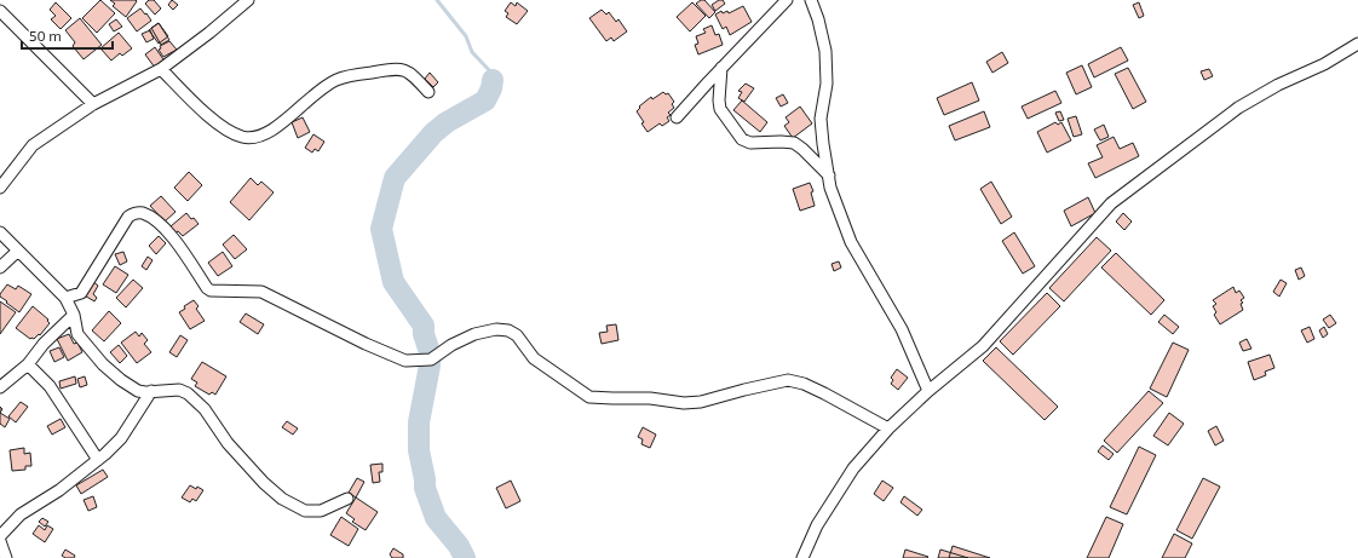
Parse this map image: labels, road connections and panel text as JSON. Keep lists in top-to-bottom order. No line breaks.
{"scale_bar":"50 m"}
